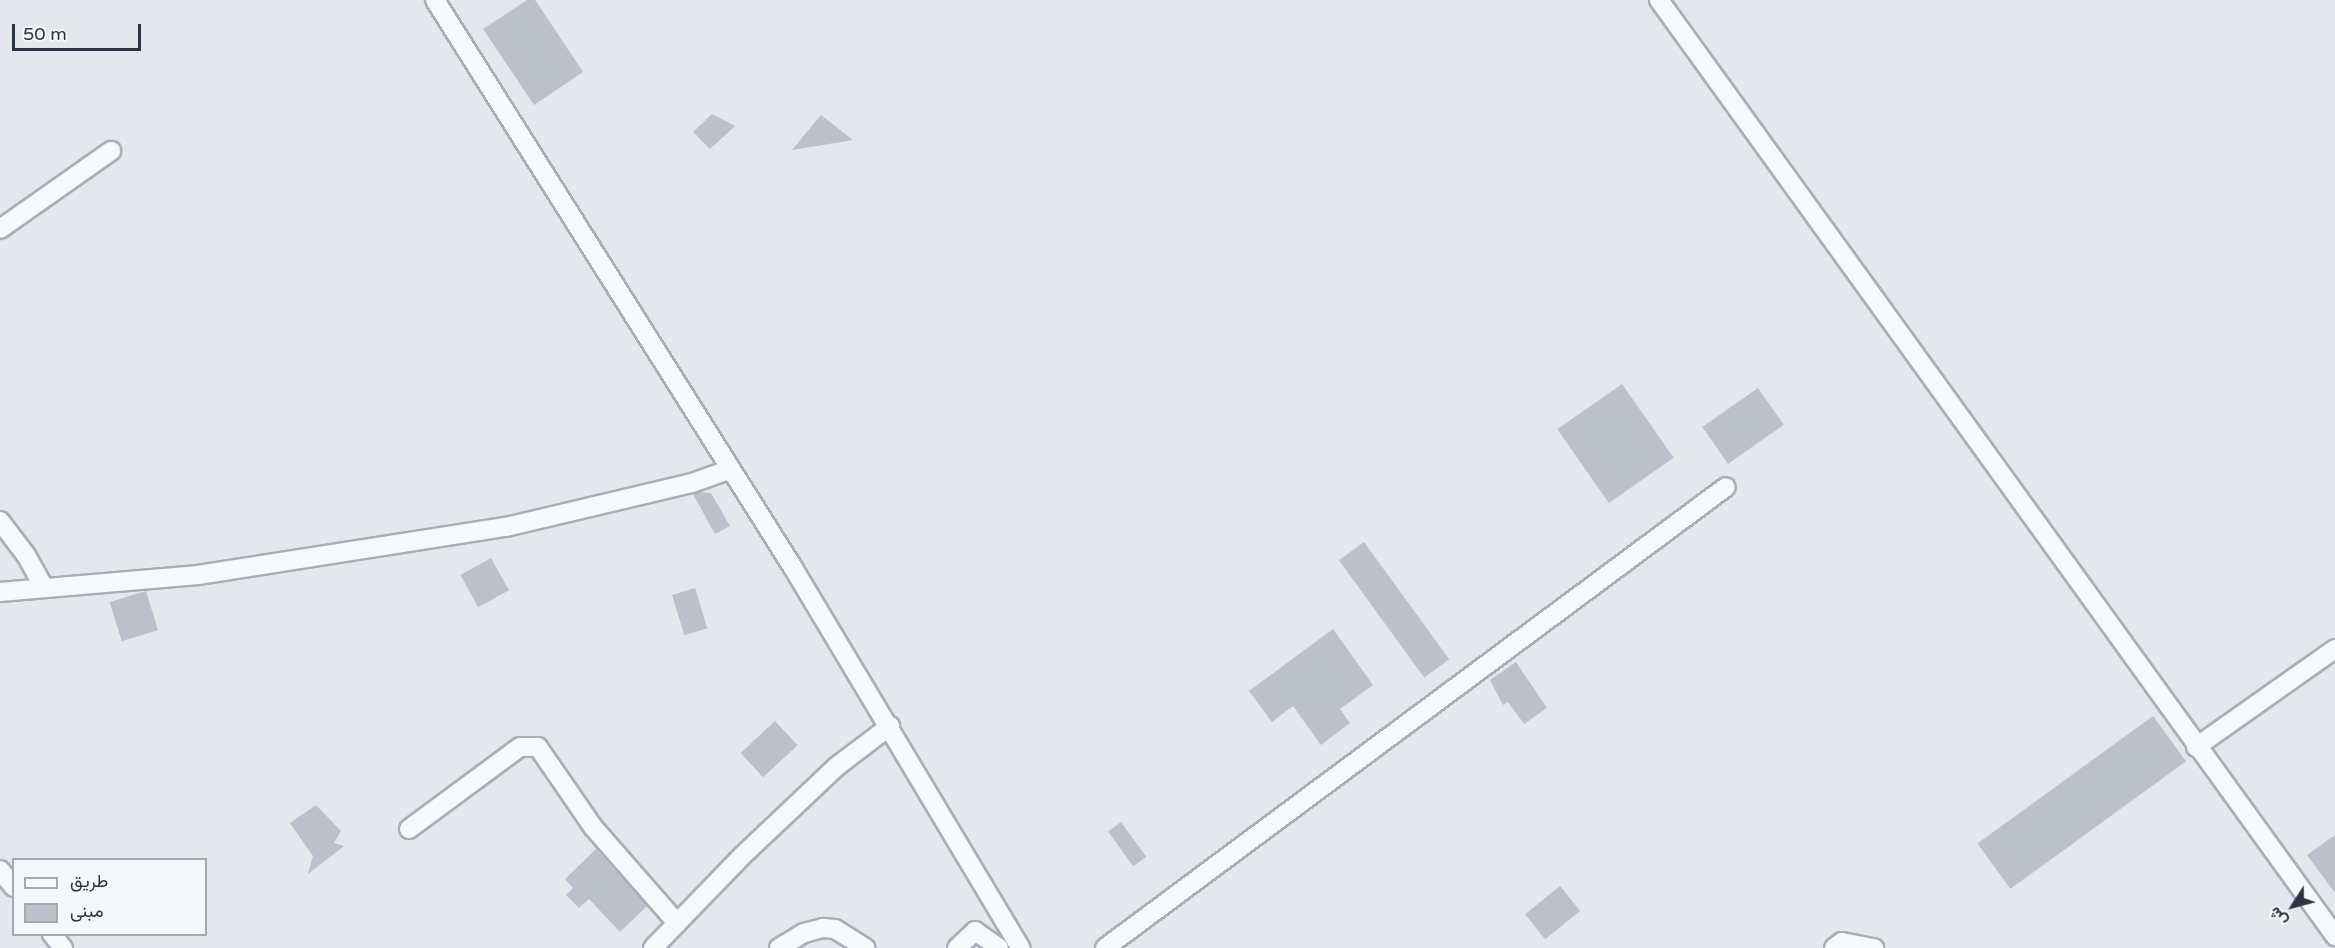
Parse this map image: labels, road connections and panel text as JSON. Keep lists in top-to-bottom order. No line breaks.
{"legend":["طريق","مبنى"],"scale_bar":"50 m","north":"bottom left"}
